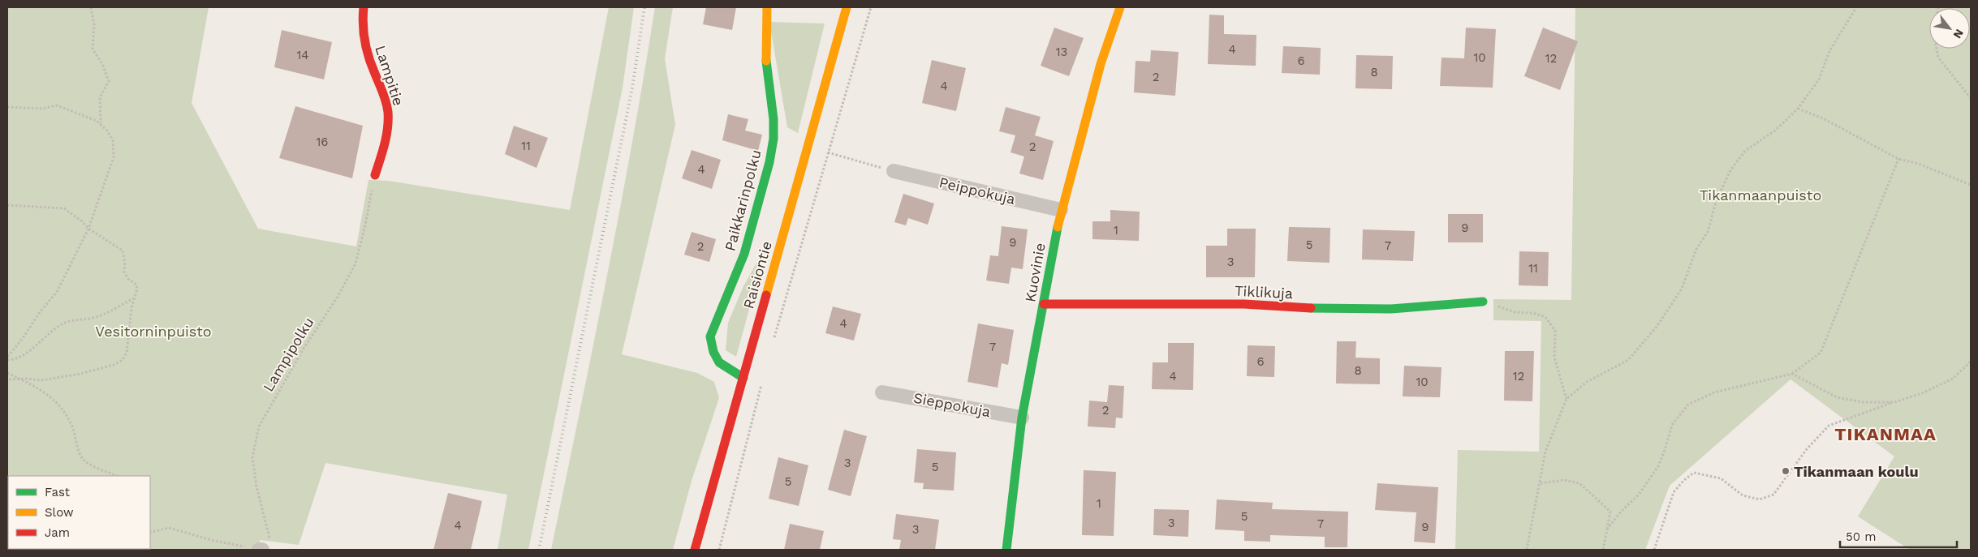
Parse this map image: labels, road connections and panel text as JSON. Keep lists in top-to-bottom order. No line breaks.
{"streets":{"street":["Lampitie","Peippokuja","Paikkarinpolku","Kuovinie","Raisiontie","Tiklikuja","Sieppokuja"],"path":["Lampipolku"]},"crossings":[["Lampitie","Lampipolku"],["Peippokuja","Kuovinie"],["Paikkarinpolku","Raisiontie"],["Kuovinie","Tiklikuja"],["Kuovinie","Sieppokuja"]],"districts":["TIKANMAA"],"parks":["Tikanmaanpuisto","Vesitorninpuisto"],"places":["Tikanmaan koulu"],"house_numbers":["4","13","14","10","12","6","8","2","4","16","11","2","4","9","1","9","5","7","2","3","11","4","7","6","8","4","12","10","2","3","5","5","1","5","3","7","4","9","3"],"legend":["Fast","Slow","Jam"],"scale_bar":"50 m","north":"bottom right"}
